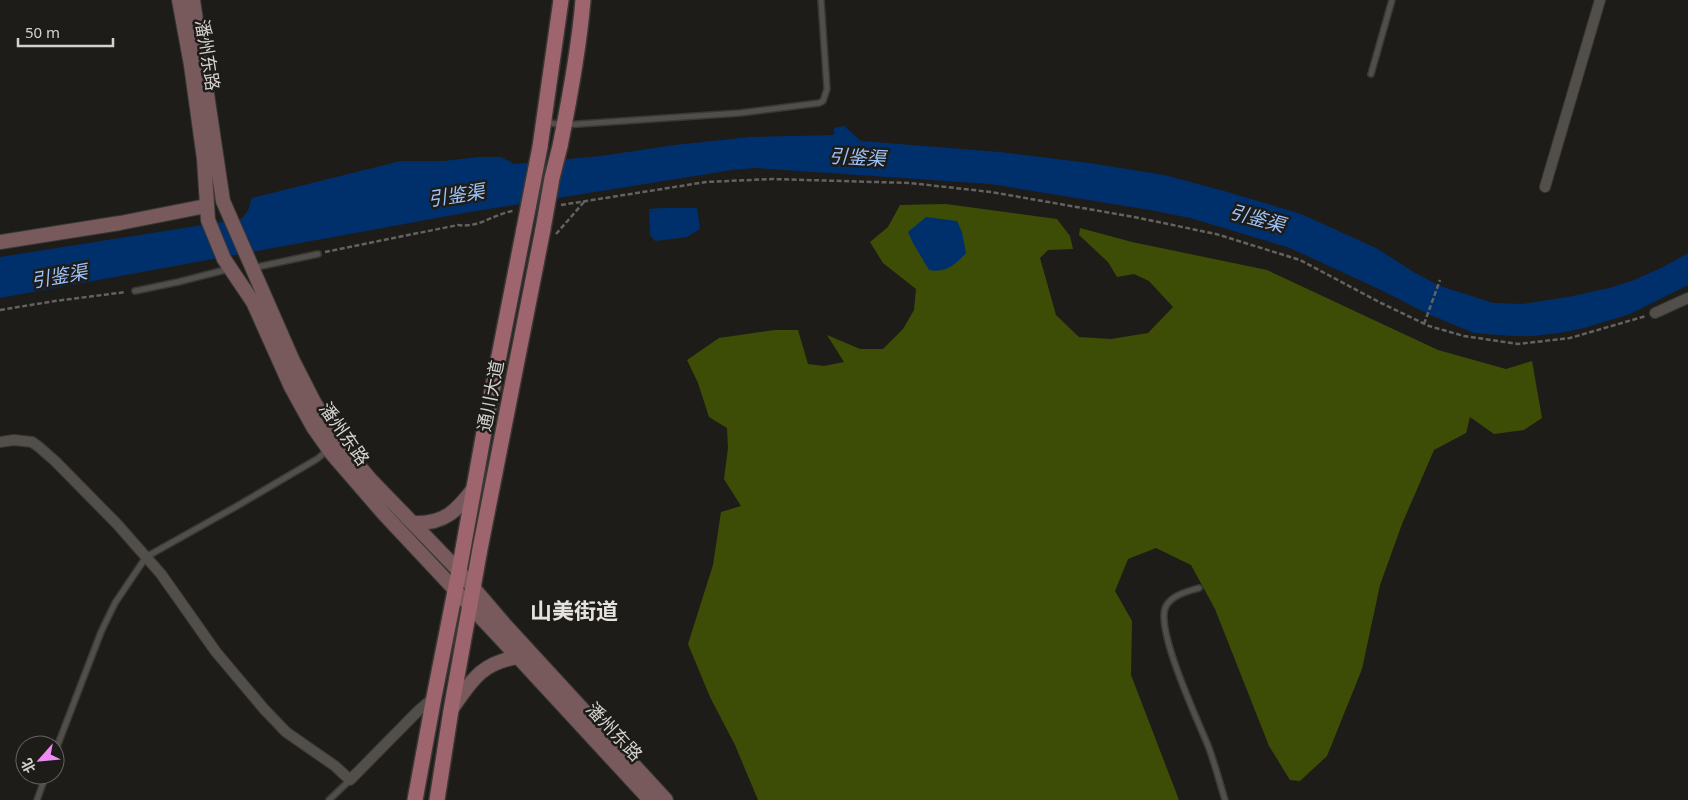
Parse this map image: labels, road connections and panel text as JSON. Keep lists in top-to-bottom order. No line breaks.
{"streets":{"main road":["潘州东路","通川大道"]},"crossings":[["潘州东路","通川大道"]],"districts":["山美街道"],"water":["引鉴渠"],"scale_bar":"50 m","north":"bottom left"}
